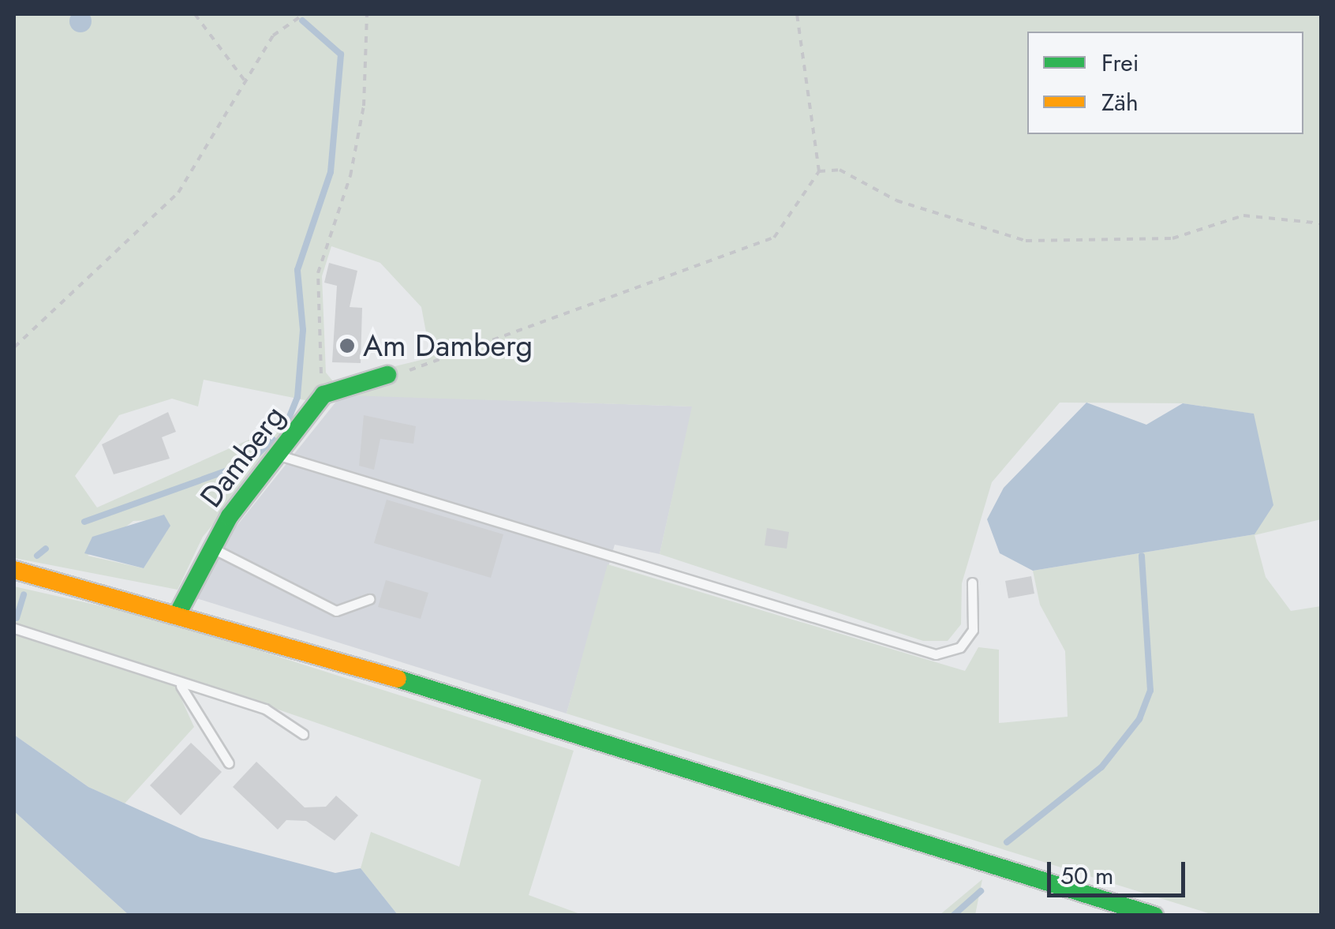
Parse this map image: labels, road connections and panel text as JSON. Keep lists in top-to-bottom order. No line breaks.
{"streets":{"main road":["Damberg"]},"places":["Am Damberg"],"legend":["Frei","Zäh"],"scale_bar":"50 m"}
